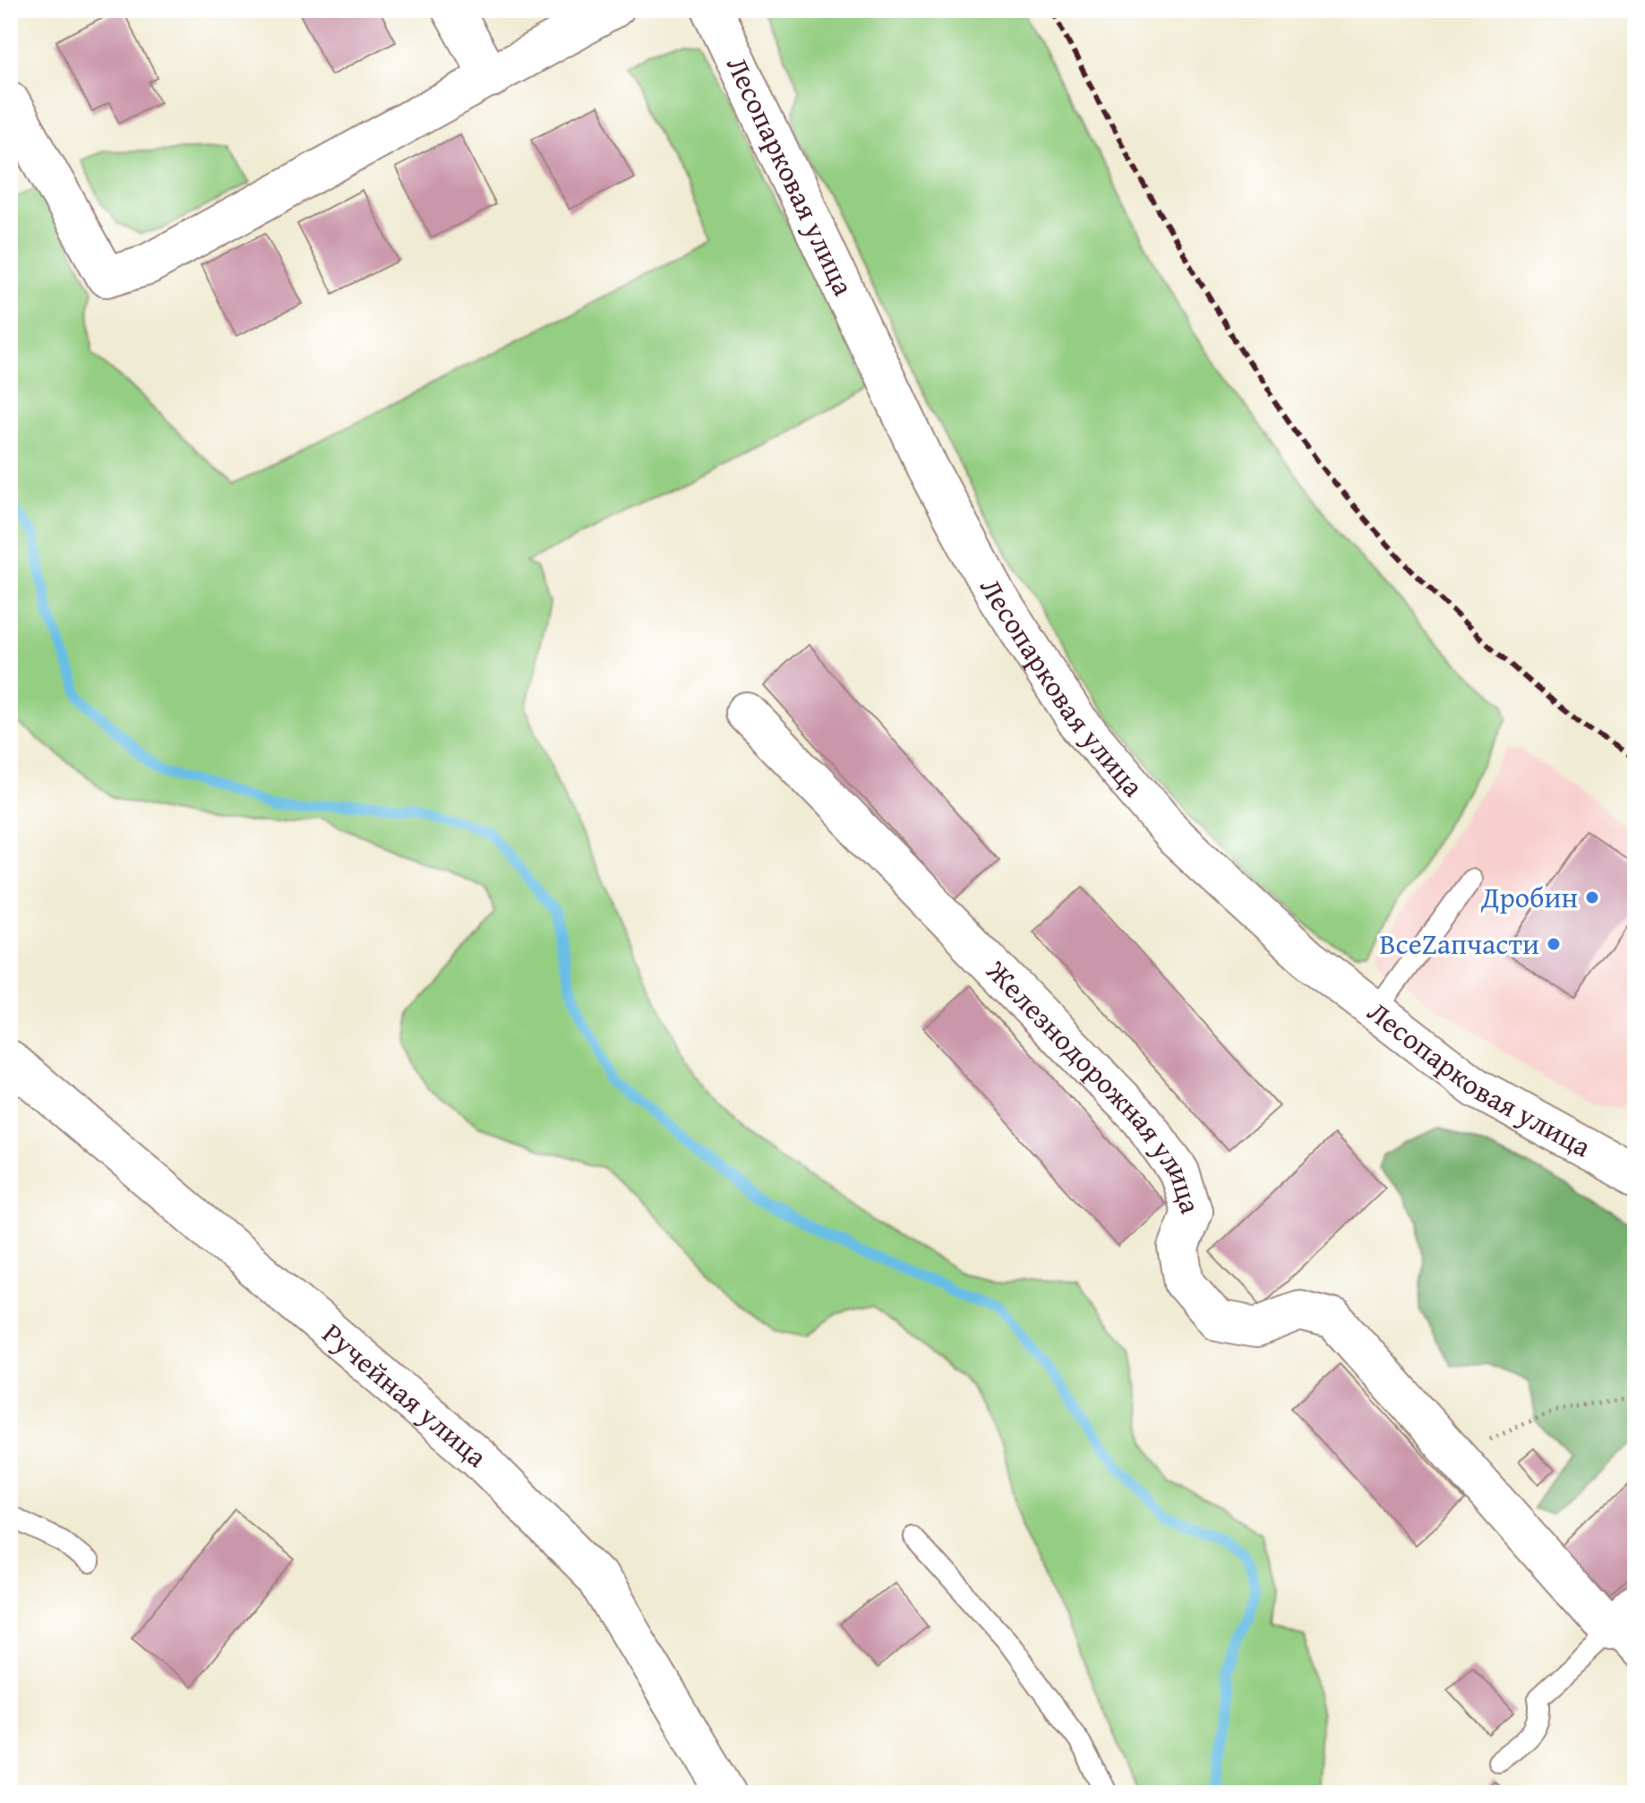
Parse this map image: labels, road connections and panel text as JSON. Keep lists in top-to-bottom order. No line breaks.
{"streets":{"street":["Лесопарковая улица","Железнодорожная улица","Ручейная улица"]},"places":["Дробин","ВсеZапчасти"]}
